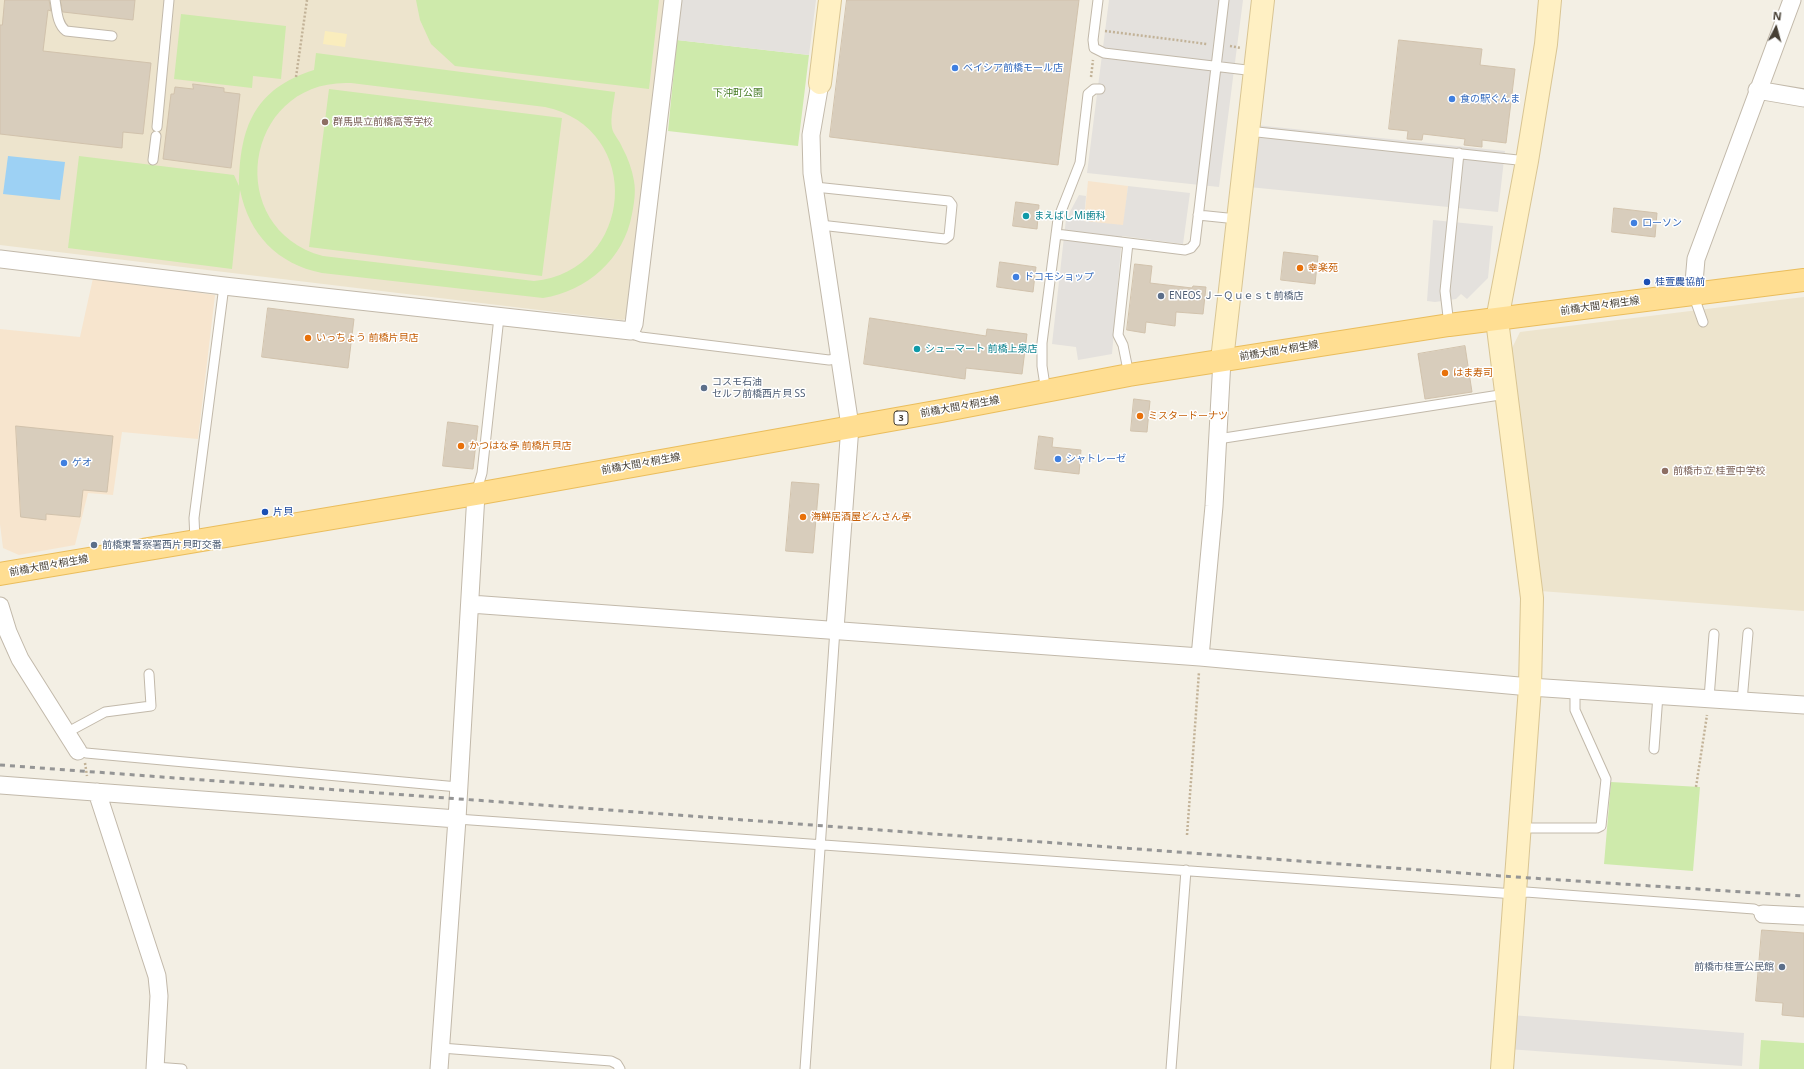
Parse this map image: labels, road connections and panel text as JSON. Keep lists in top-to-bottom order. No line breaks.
{"streets":{"main road":["前橋大間々桐生線","3"]},"parks":["下沖町公園"],"places":["ベイシア前橋モール店","食の駅ぐんま","群馬県立前橋高等学校","まえばしMi歯科","ローソン","幸楽苑","ドコモショップ","桂萱農協前","ENEOS Ｊ－Ｑｕｅｓｔ前橋店","いっちょう 前橋片貝店","シューマート 前橋上泉店","はま寿司","コスモ石油 セルフ前橋西片貝 SS","ミスタードーナツ","かつはな亭 前橋片貝店","シャトレーゼ","ゲオ","前橋市立 桂萱中学校","片貝","海鮮居酒屋どんさん亭","前橋東警察署西片貝町交番","前橋市桂萱公民館"],"north":"top"}
